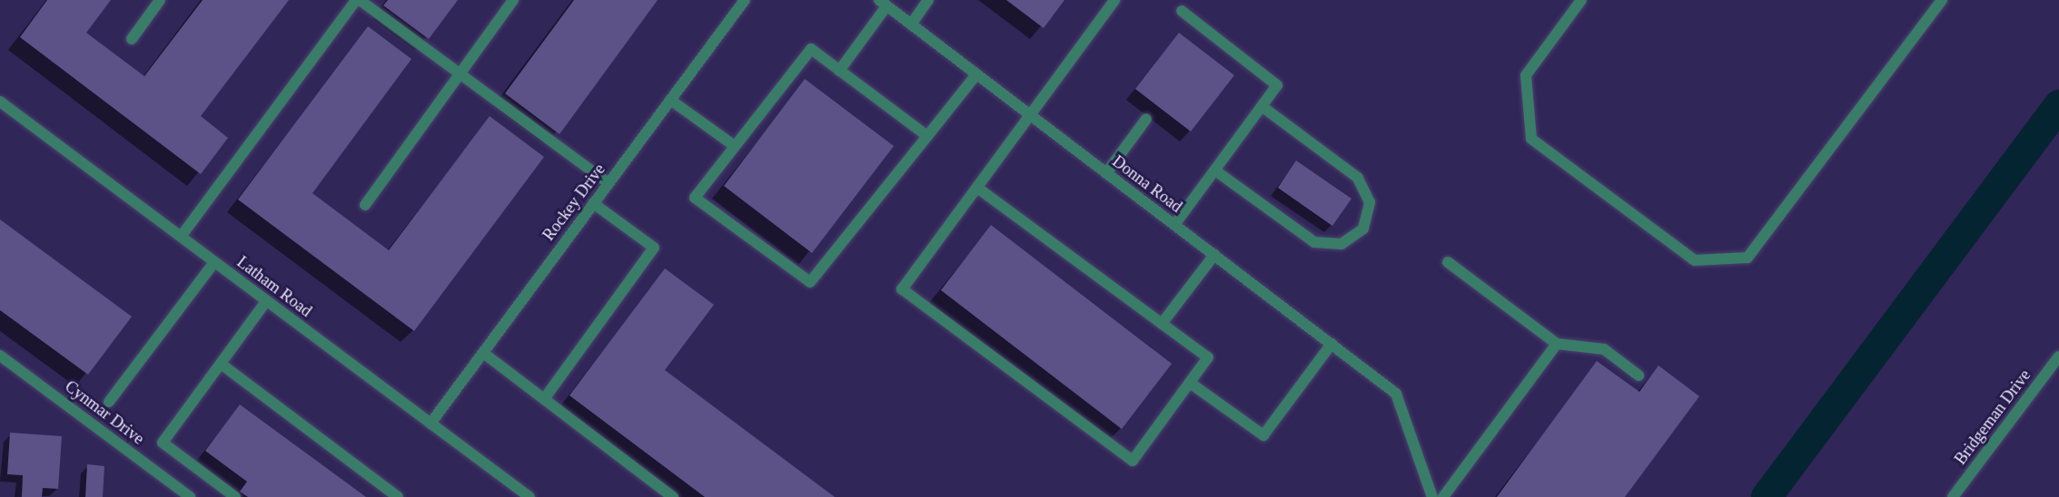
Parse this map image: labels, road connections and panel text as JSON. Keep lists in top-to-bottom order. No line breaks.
{"streets":{"street":["Donna Road","Rockey Drive","Latham Road","Cynmar Drive","Bridgeman Drive"]},"crossings":[["Rockey Drive","Latham Road"]]}
